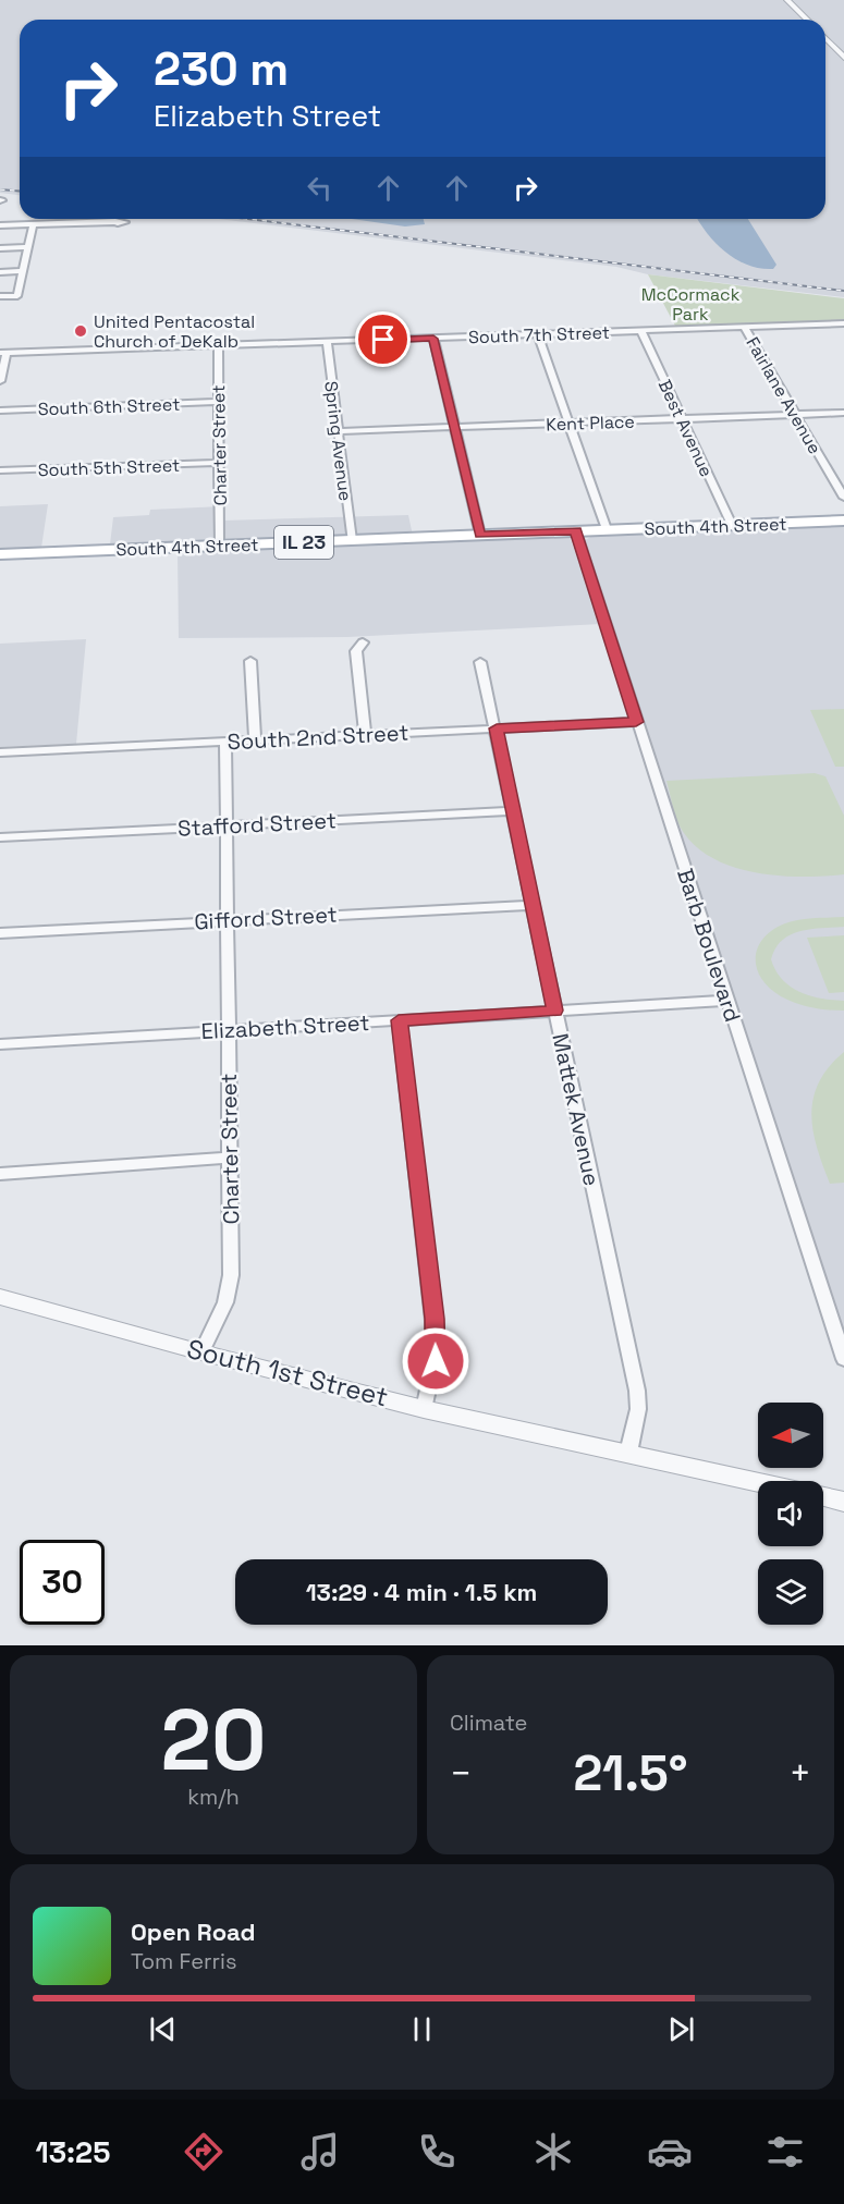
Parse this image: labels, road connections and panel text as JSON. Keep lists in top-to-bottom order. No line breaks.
{"streets":{"main road":["South 4th Street","IL 23"],"street":["South 7th Street","Fairlane Avenue","South 6th Street","Kent Place","Best Avenue","Spring Avenue","Charter Street","South 5th Street","South 2nd Street","Stafford Street","Gifford Street","Barb Boulevard","Elizabeth Street","Mattek Avenue","South 1st Street"]},"crossings":[["South 7th Street","Fairlane Avenue"],["South 7th Street","Best Avenue"],["South 7th Street","Spring Avenue"],["South 7th Street","Charter Street"],["Fairlane Avenue","Kent Place"],["South 6th Street","Charter Street"],["Kent Place","Best Avenue"],["Kent Place","Spring Avenue"],["Best Avenue","South 4th Street"],["Spring Avenue","South 4th Street"],["Charter Street","South 5th Street"],["Charter Street","South 4th Street"],["Charter Street","South 2nd Street"],["Charter Street","Stafford Street"],["Charter Street","Gifford Street"],["Charter Street","Elizabeth Street"],["Charter Street","South 1st Street"],["South 4th Street","Barb Boulevard"],["South 2nd Street","Barb Boulevard"],["South 2nd Street","Mattek Avenue"],["Stafford Street","Mattek Avenue"],["Gifford Street","Mattek Avenue"],["Barb Boulevard","Elizabeth Street"],["Elizabeth Street","Mattek Avenue"],["Mattek Avenue","South 1st Street"]],"parks":["McCormack Park"],"places":["United Pentacostal Church of DeKalb"],"north":"left","page":{"turn":["230 m","Elizabeth Street"],"limit":"30","trip":"13:29 · 4 min · 1.5 km","tile":[["20","km/h"],"Climate"],"heat":["−","21.5°","+"],"song":["Open Road","Tom Ferris"],"tabs":"13:25"}}
